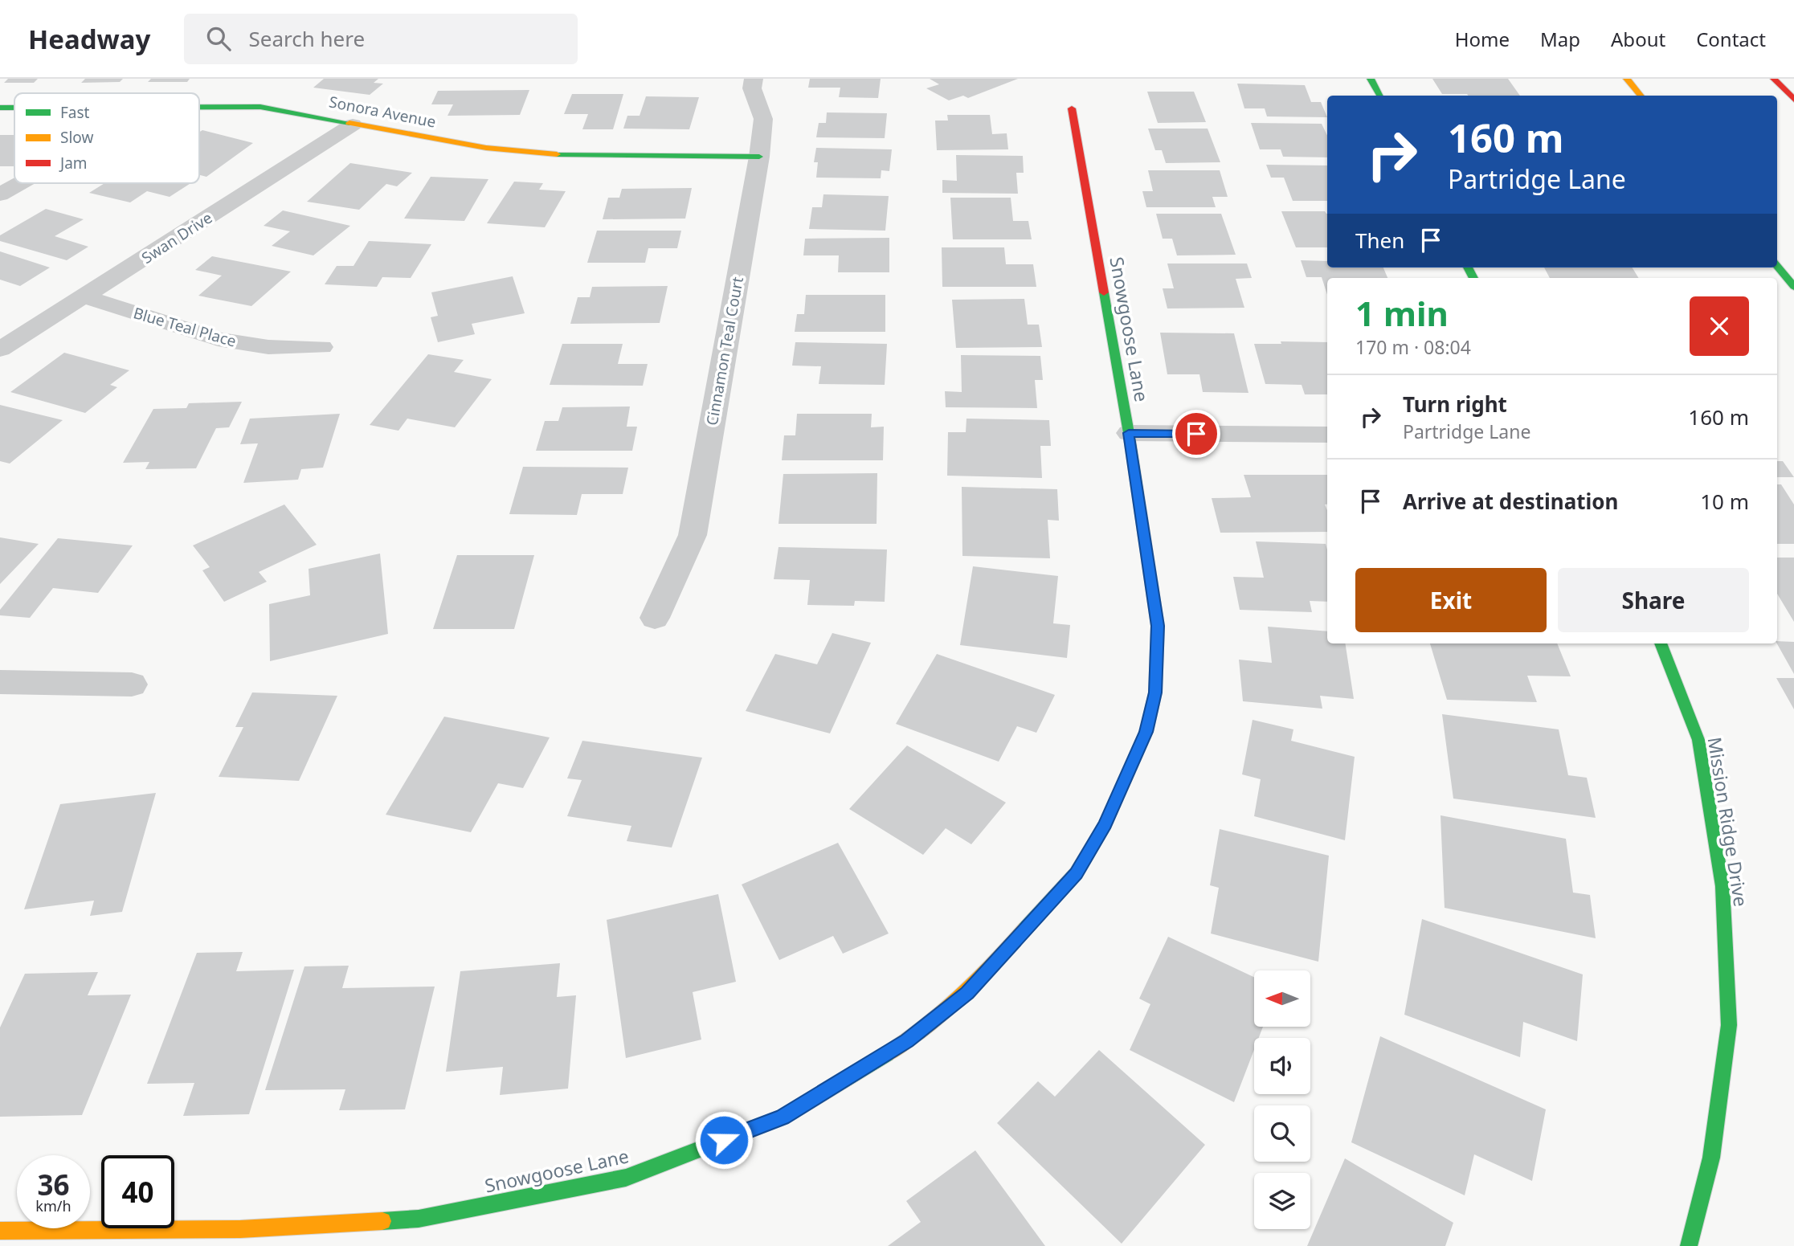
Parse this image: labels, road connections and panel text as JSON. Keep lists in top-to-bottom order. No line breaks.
{"streets":{"main road":["Sonora Avenue","Snowgoose Lane","Mission Ridge Drive"],"street":["Swan Drive","Blue Teal Place","Cinnamon Teal Court"]},"crossings":[["Sonora Avenue","Swan Drive"],["Sonora Avenue","Cinnamon Teal Court"],["Swan Drive","Blue Teal Place"]],"legend":["Fast","Slow","Jam"],"north":"left","page":{"header":"Headway","search":"Search here","nav":["Home","Map","About","Contact"],"turn":["160 m","Partridge Lane"],"then":"Then","heading":["1 min","170 m · 08:04"],"list":[{"name":"Turn right","note":"Partridge Lane","value":"160 m"},{"name":"Arrive at destination","value":"10 m"}],"buttons":["Exit","Share"],"speed":"36 km/h","limit":"40"}}
